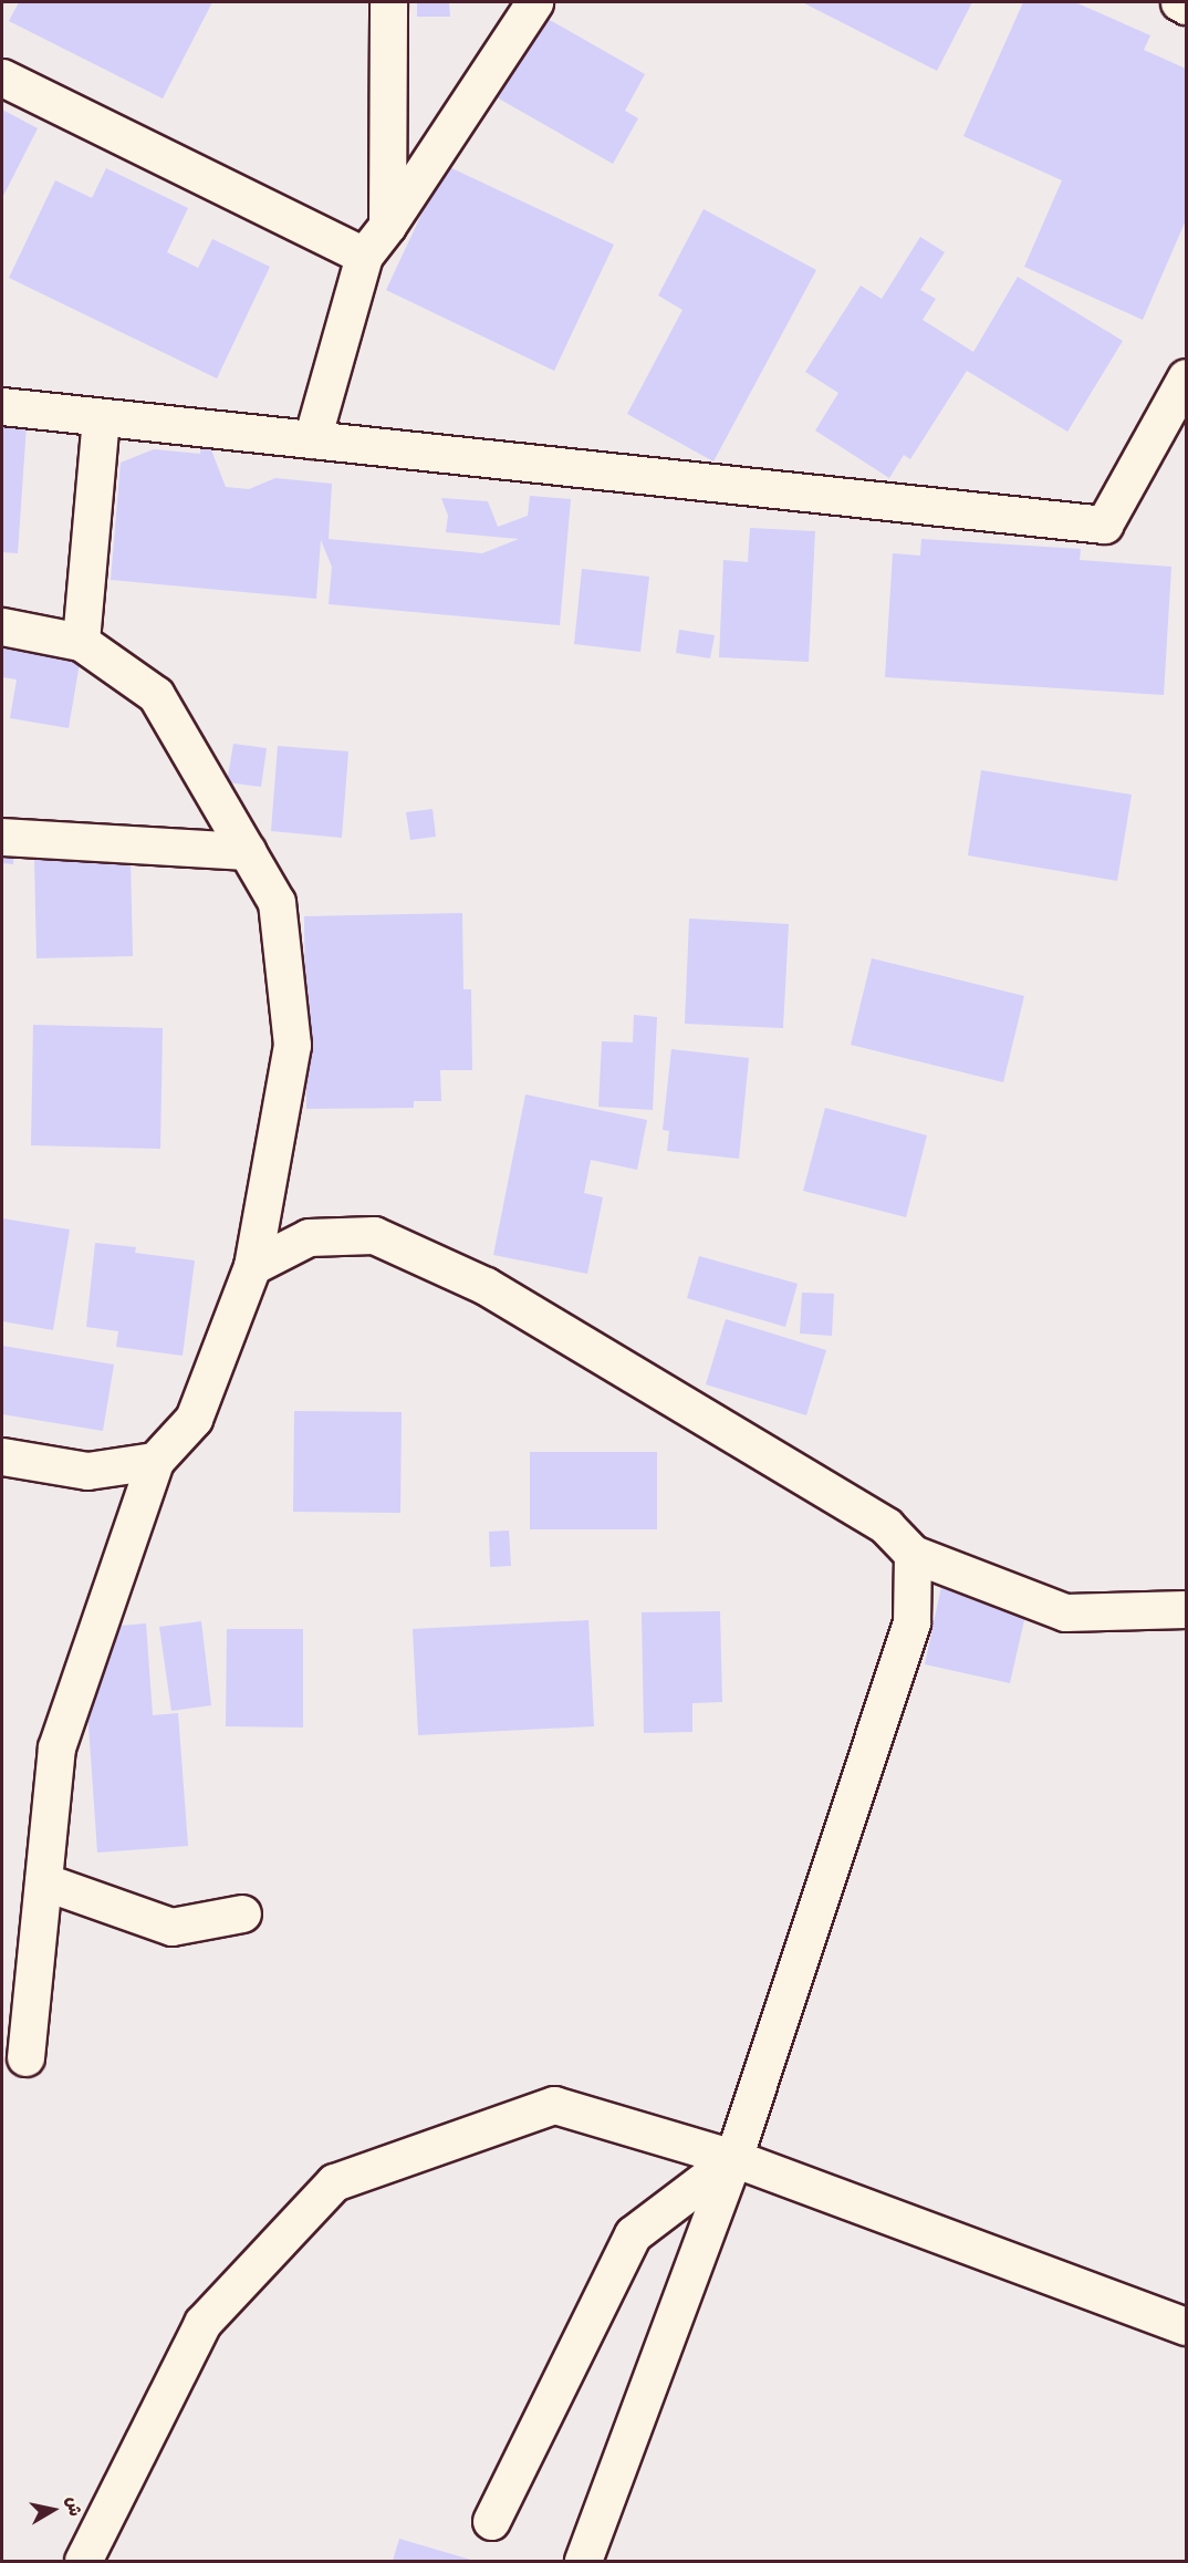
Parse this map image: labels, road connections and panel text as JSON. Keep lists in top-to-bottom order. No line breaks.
{"north":"right"}
